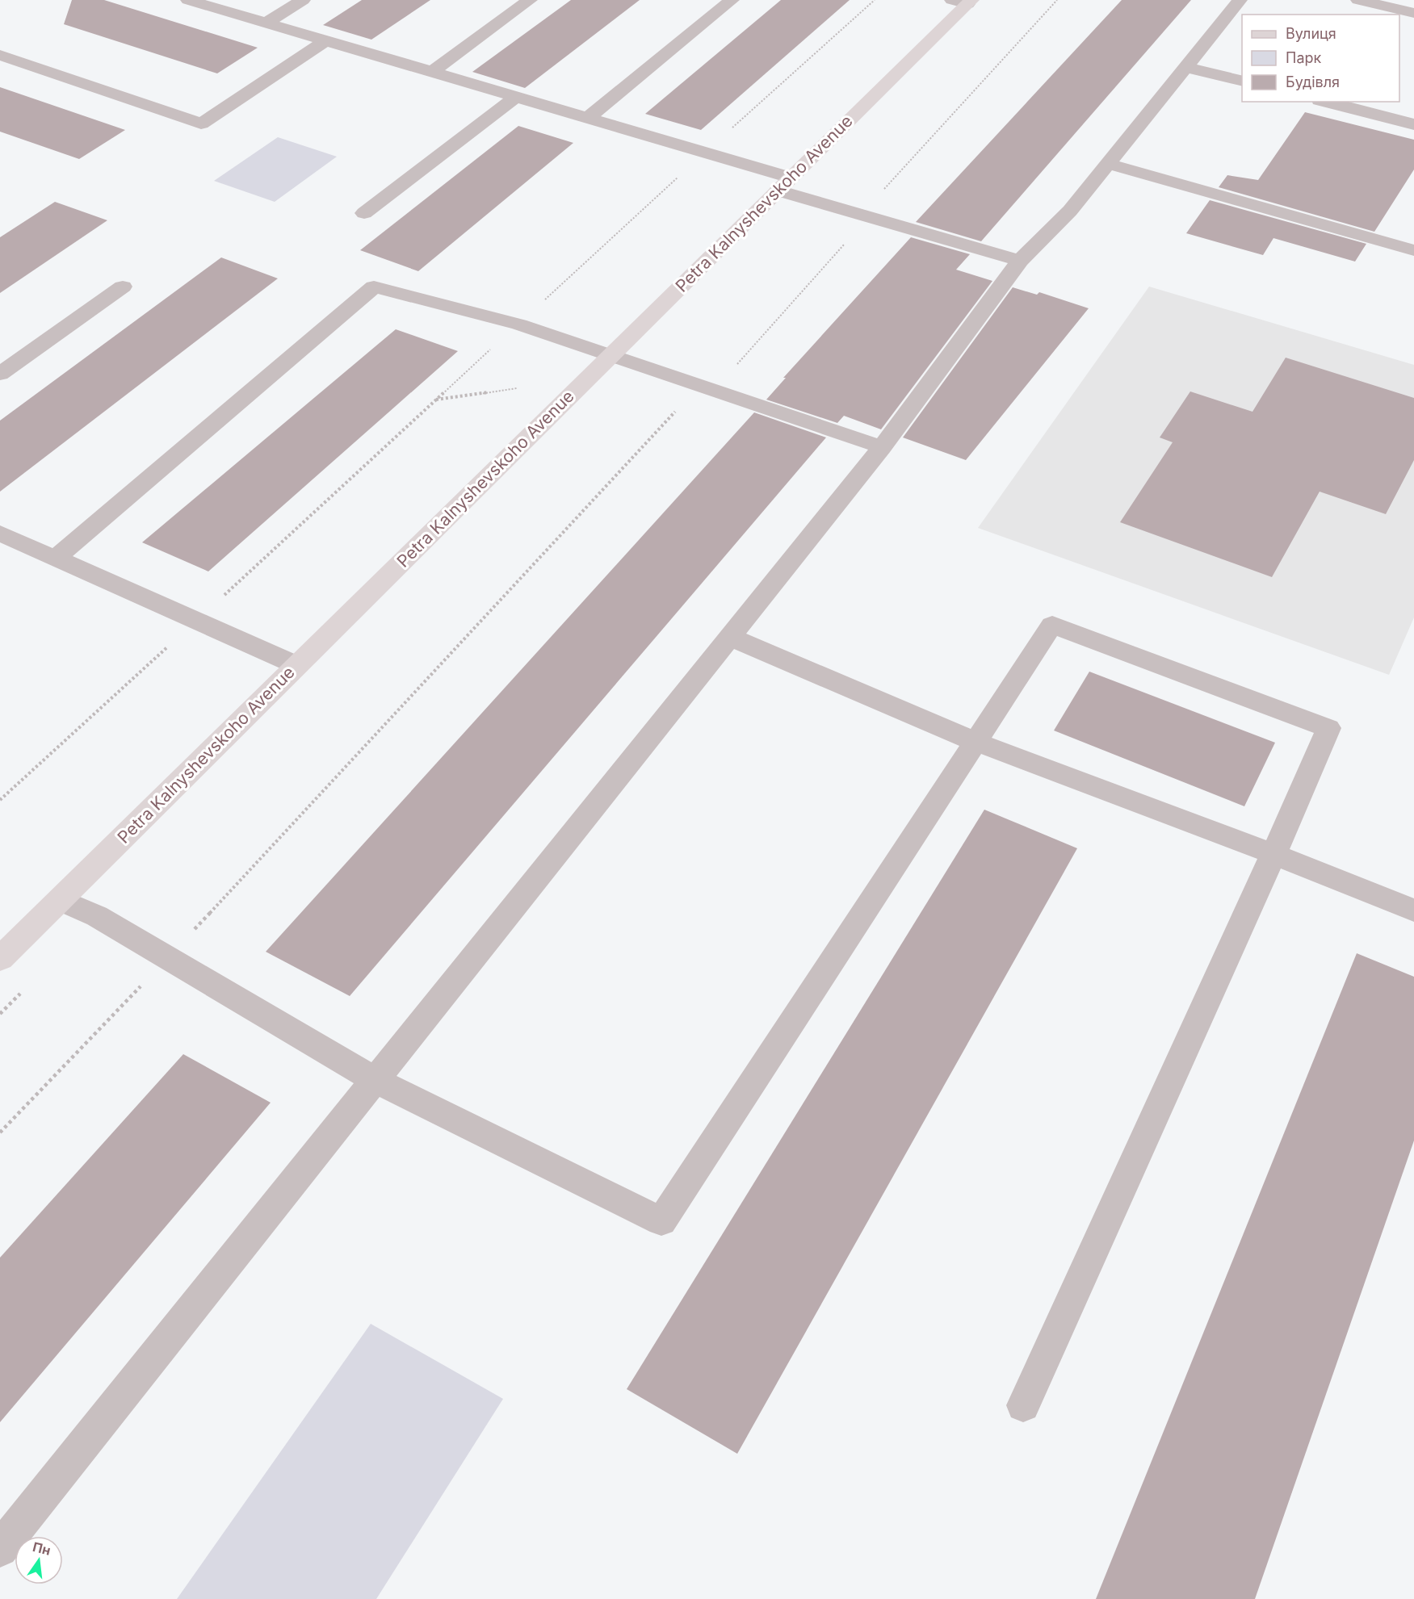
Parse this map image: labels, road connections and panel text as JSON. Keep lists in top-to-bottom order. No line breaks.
{"streets":{"street":["Petra Kalnyshevskoho Avenue"]},"legend":["Вулиця","Парк","Будівля"],"north":"top"}
